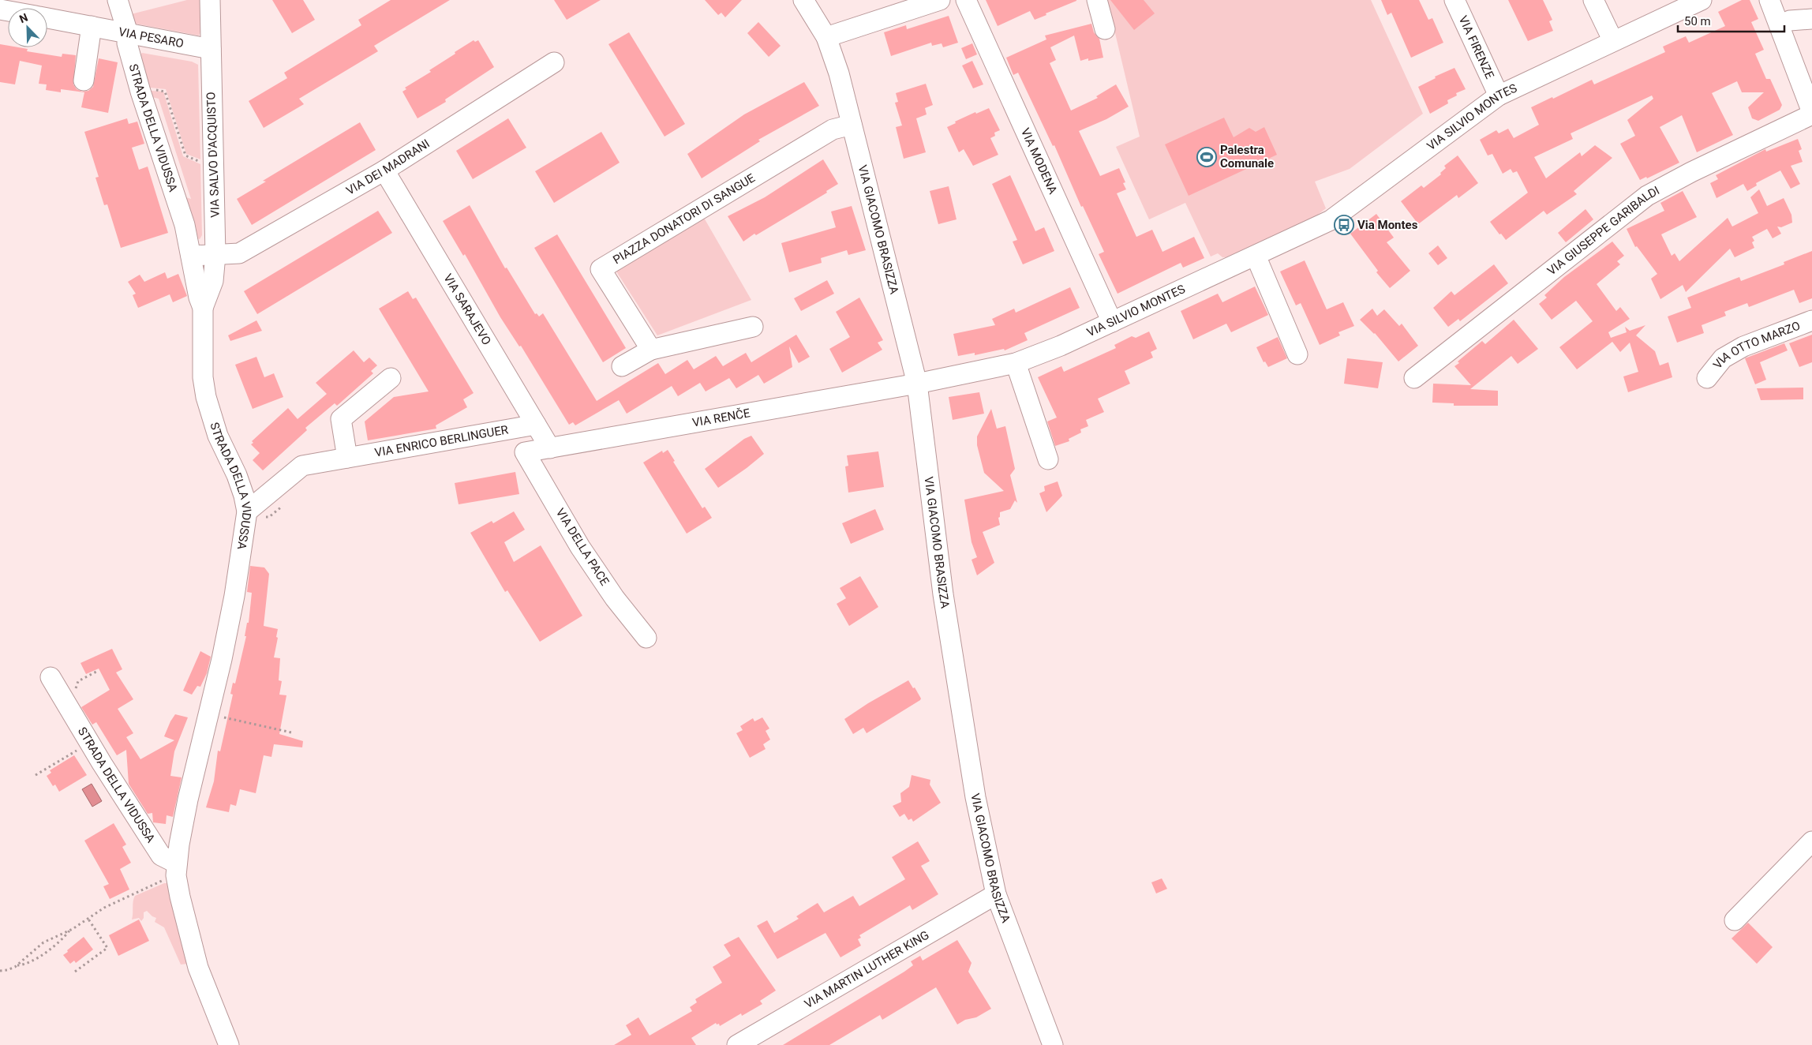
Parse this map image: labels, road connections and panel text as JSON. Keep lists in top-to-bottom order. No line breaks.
{"streets":{"street":["VIA PESARO","VIA FIRENZE","VIA SILVIO MONTES","STRADA DELLA VIDUSSA","VIA SALVO D'ACQUISTO","VIA MODENA","VIA DEI MADRANI","PIAZZA DONATORI DI SANGUE","VIA GIACOMO BRASIZZA","VIA GIUSEPPE GARIBALDI","VIA SARAJEVO","VIA OTTO MARZO","VIA RENČE","VIA ENRICO BERLINGUER","VIA DELLA PACE","VIA MARTIN LUTHER KING"]},"crossings":[["VIA PESARO","STRADA DELLA VIDUSSA"],["VIA PESARO","VIA SALVO D'ACQUISTO"],["VIA FIRENZE","VIA SILVIO MONTES"],["VIA SILVIO MONTES","VIA MODENA"],["VIA SILVIO MONTES","VIA GIACOMO BRASIZZA"],["VIA SILVIO MONTES","VIA RENČE"],["STRADA DELLA VIDUSSA","VIA SALVO D'ACQUISTO"],["STRADA DELLA VIDUSSA","VIA ENRICO BERLINGUER"],["VIA SALVO D'ACQUISTO","VIA DEI MADRANI"],["VIA DEI MADRANI","VIA SARAJEVO"],["PIAZZA DONATORI DI SANGUE","VIA GIACOMO BRASIZZA"],["VIA GIACOMO BRASIZZA","VIA RENČE"],["VIA GIACOMO BRASIZZA","VIA MARTIN LUTHER KING"],["VIA SARAJEVO","VIA RENČE"],["VIA SARAJEVO","VIA ENRICO BERLINGUER"],["VIA RENČE","VIA DELLA PACE"]],"places":{"sports":["Palestra Comunale"],"bus stop":["Via Montes"]},"scale_bar":"50 m","north":"top left"}
